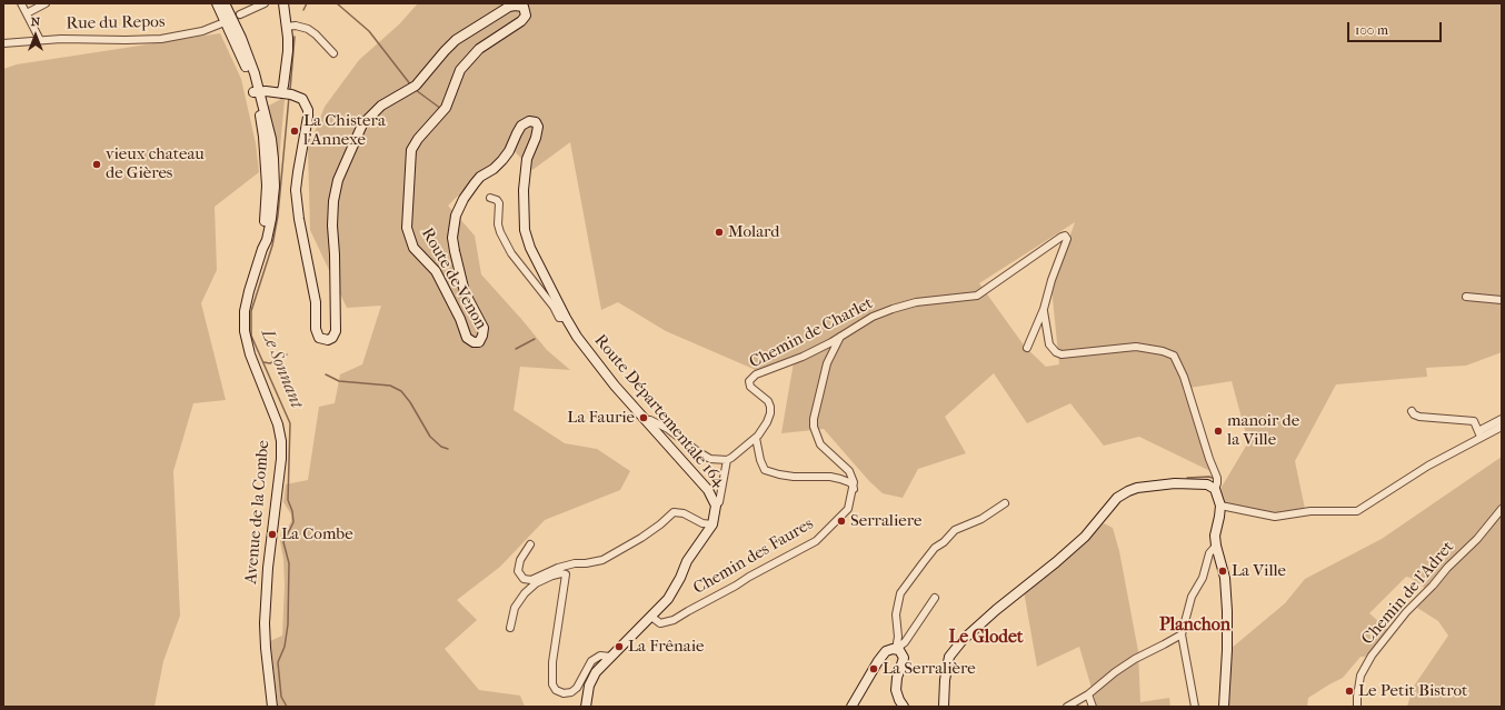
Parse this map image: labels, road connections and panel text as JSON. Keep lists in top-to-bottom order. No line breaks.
{"streets":{"street":["Rue du Repos","Route de Venon","Chemin de Charlet","Route Départementale 164","Avenue de la Combe","Chemin des Faures","Chemin de l'Adret"]},"crossings":[["Rue du Repos","Avenue de la Combe"],["Route de Venon","Route Départementale 164"],["Route Départementale 164","Chemin des Faures"]],"districts":["Planchon","Le Glodet"],"water":["Le Sonnant"],"places":["La Chistera l’Annexe","vieux chateau de Gières","Molard","La Faurie","manoir de la Ville","Serraliere","La Combe","La Ville","La Frênaie","La Serralière","Le Petit Bistrot"],"scale_bar":"100 m","north":"top"}
